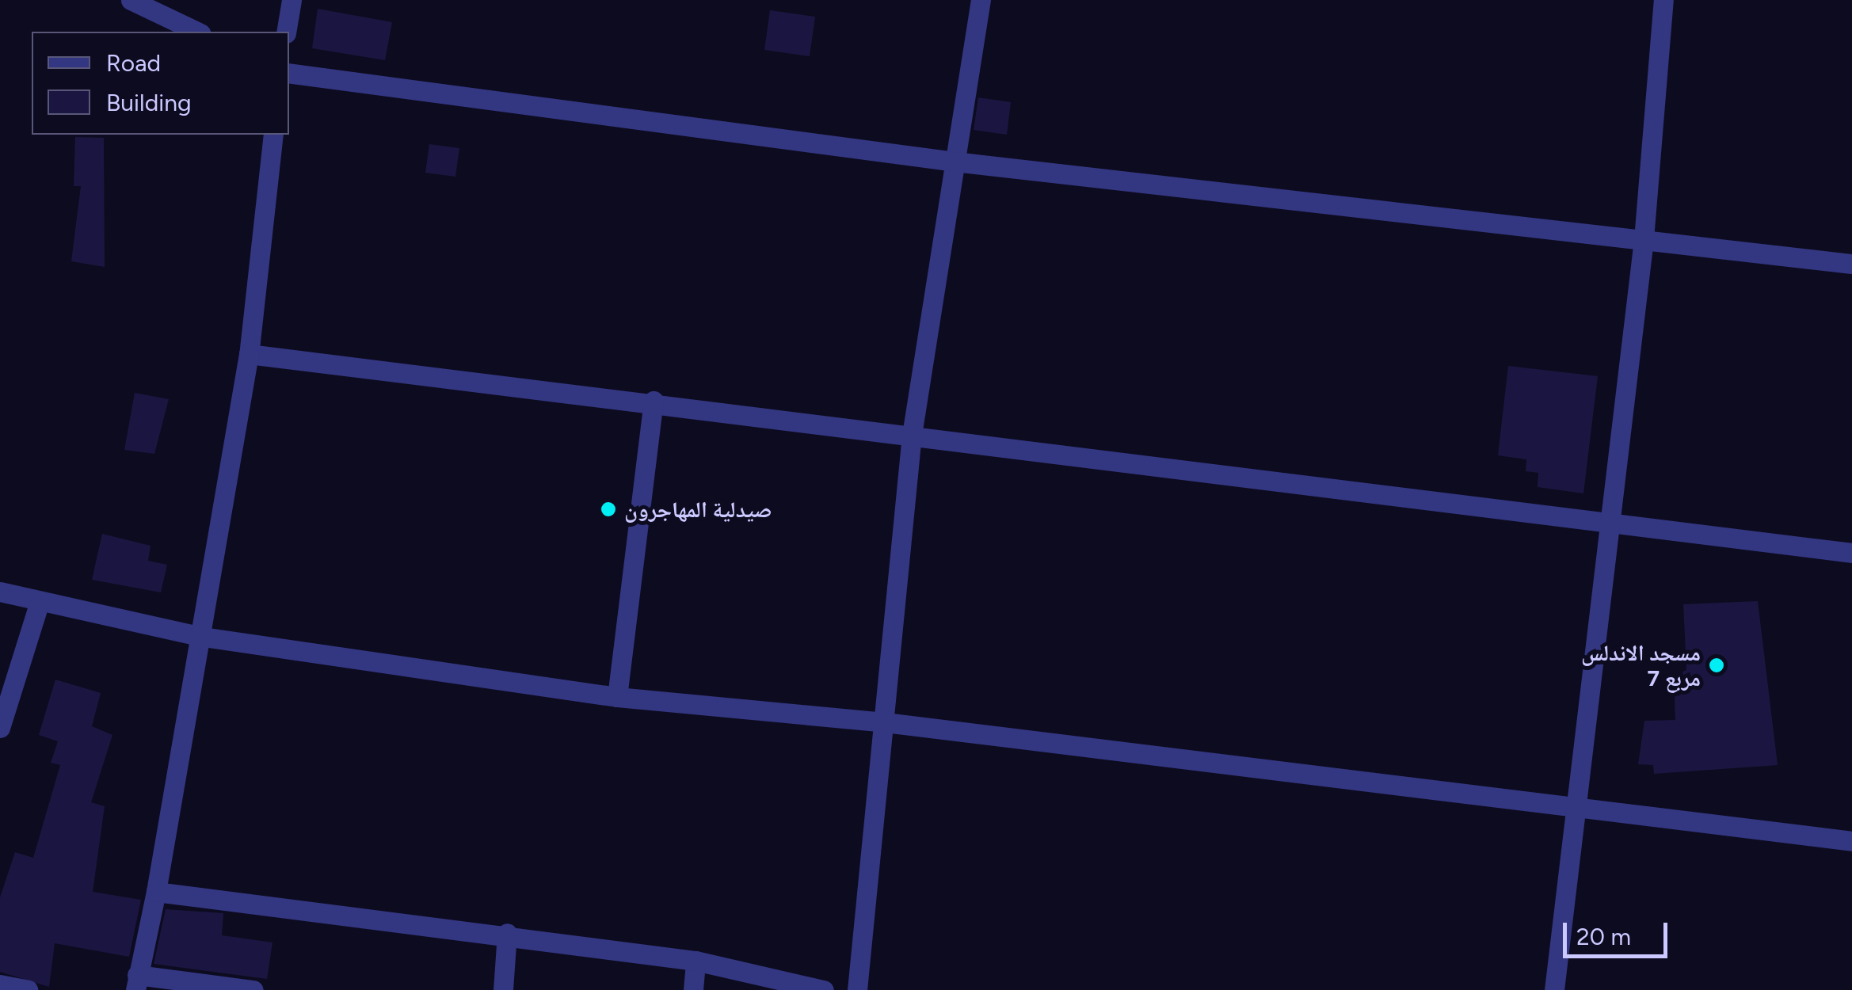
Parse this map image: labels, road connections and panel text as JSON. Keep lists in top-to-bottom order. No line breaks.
{"places":["صيدلية المهاجرون","مسجد الاندلس مربع 7"],"legend":["Road","Building"],"scale_bar":"20 m"}
